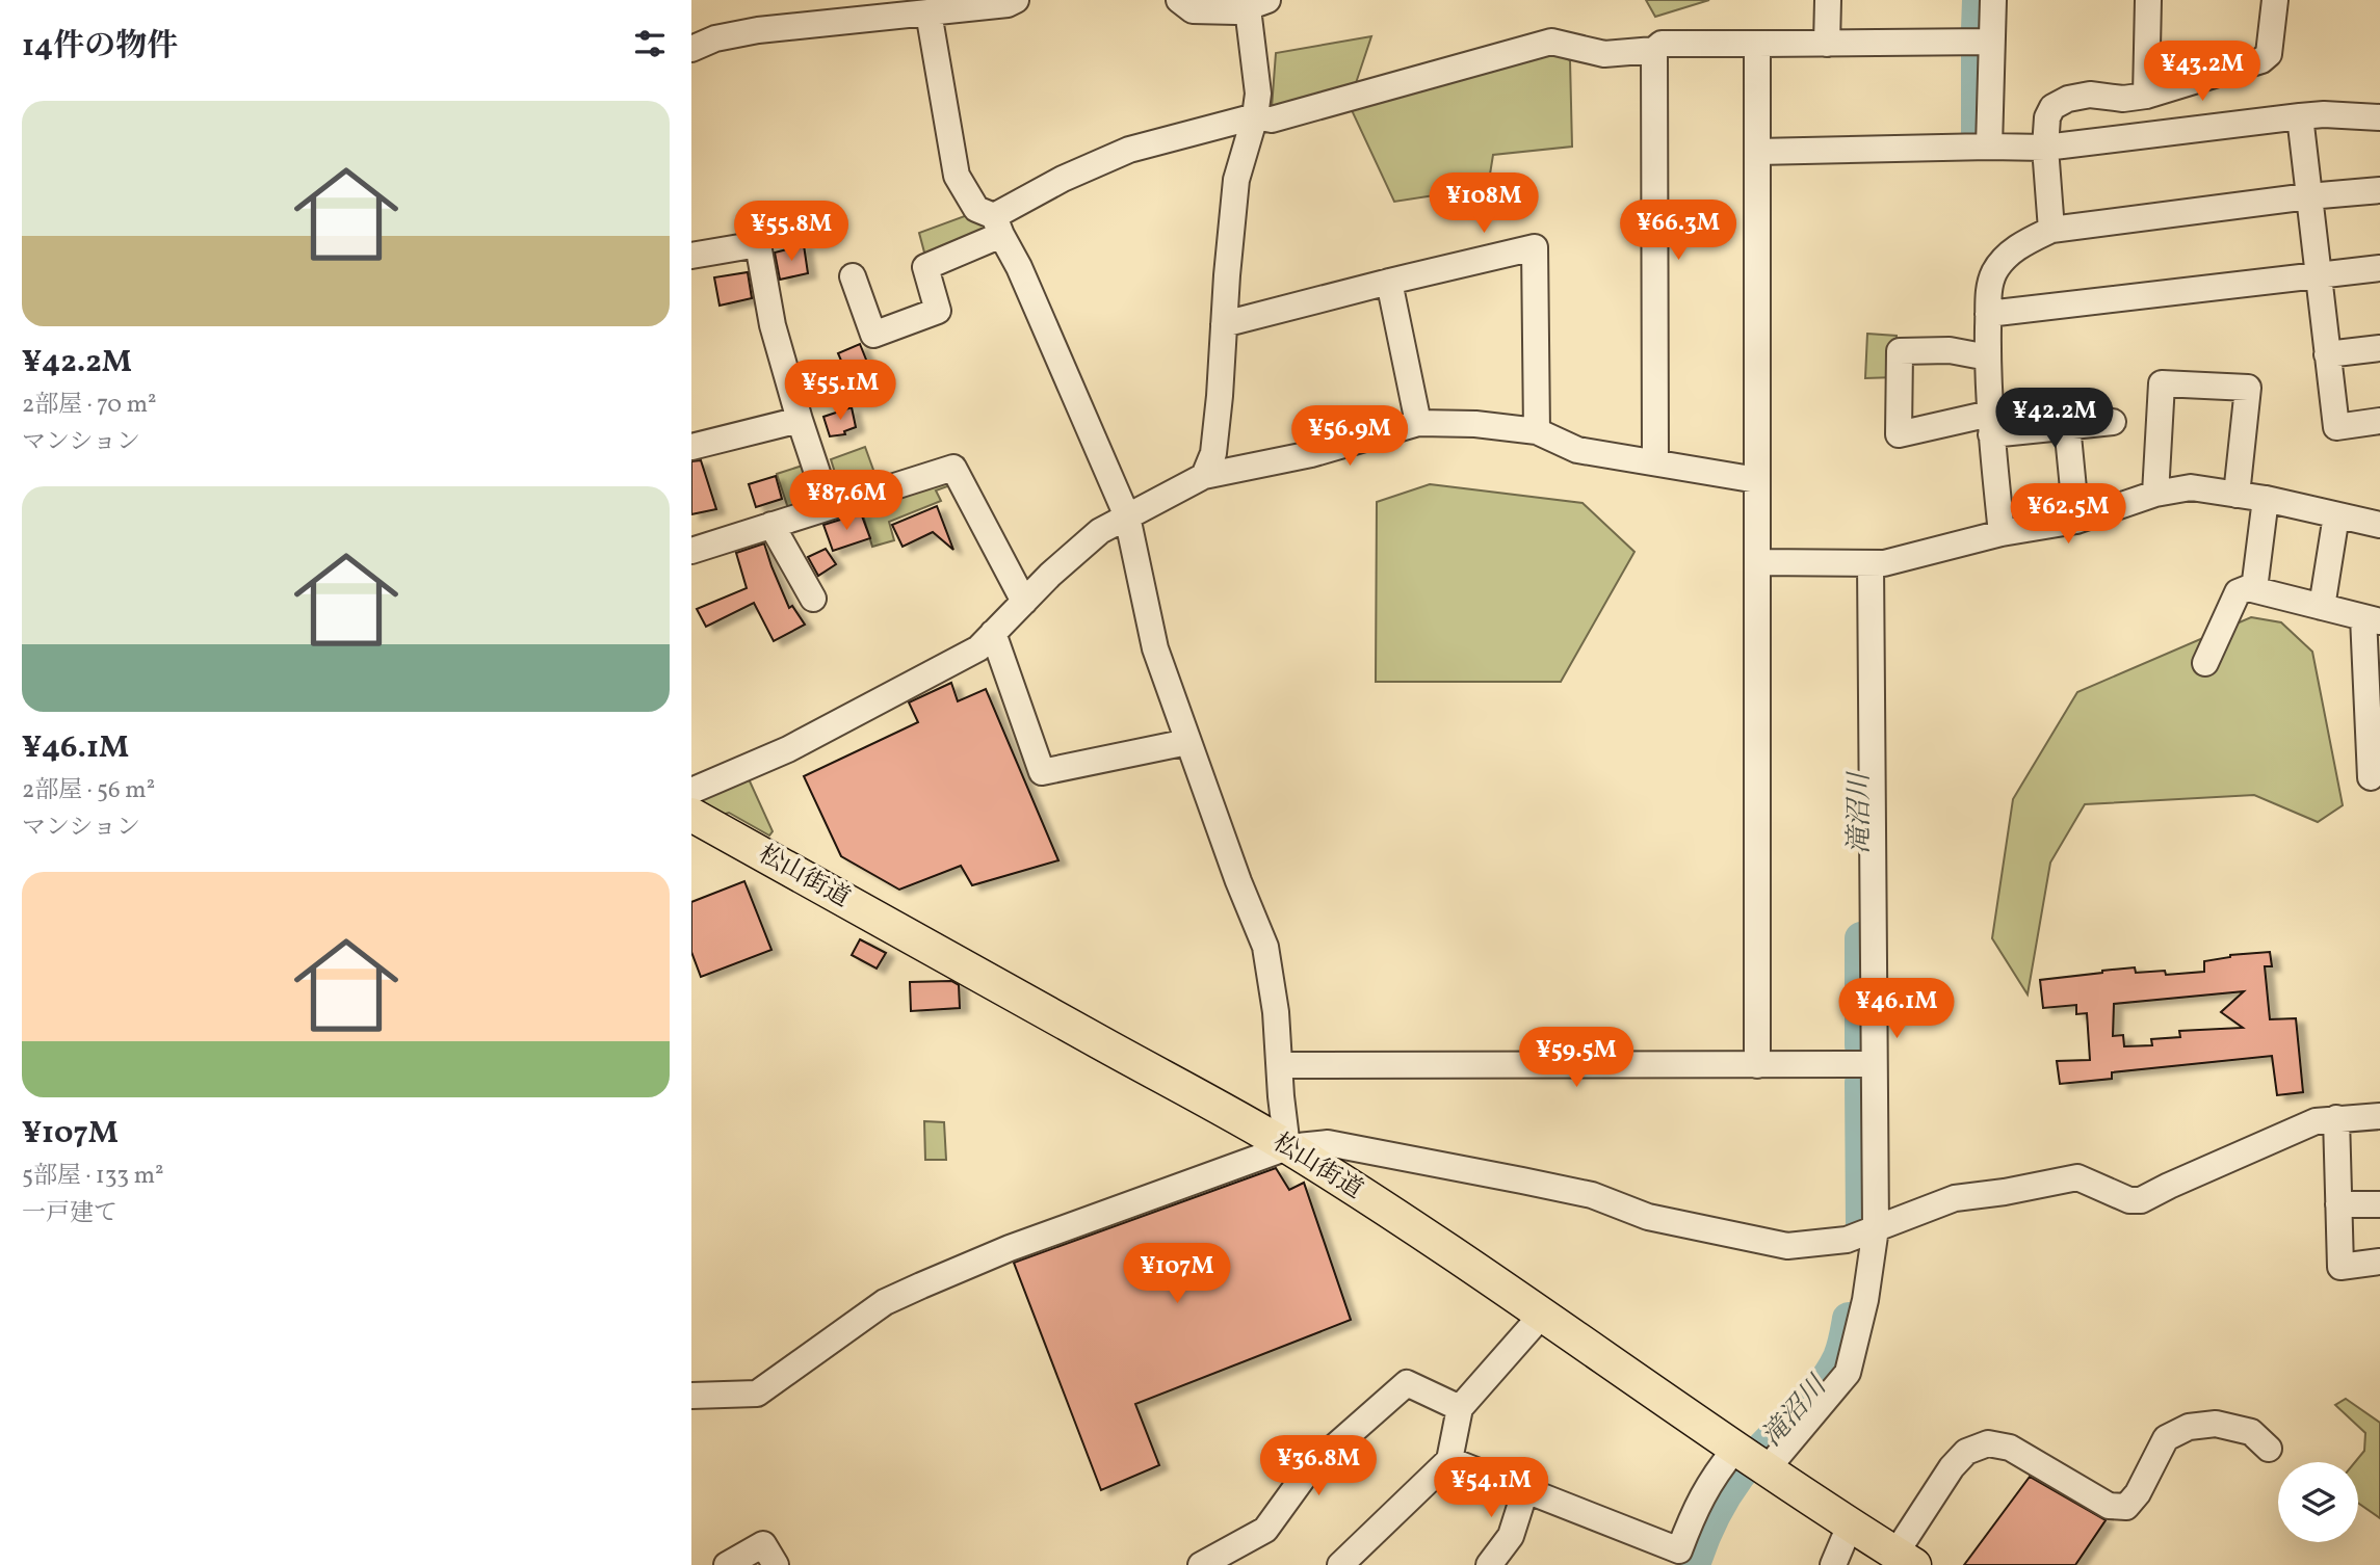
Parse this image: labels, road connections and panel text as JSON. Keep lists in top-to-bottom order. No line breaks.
{"streets":{"main road":["松山街道"]},"water":["滝沼川"],"page":{"heading":"14件の物件","price":["¥43.2M","¥108M","¥66.3M","¥55.8M","¥55.1M","¥42.2M","¥56.9M","¥87.6M","¥62.5M","¥46.1M","¥59.5M","¥107M","¥36.8M","¥54.1M"],"list":[{"name":"¥42.2M","note":"2部屋 · 70 m² · マンション"},{"name":"¥46.1M","note":"2部屋 · 56 m² · マンション"},{"name":"¥107M","note":"5部屋 · 133 m² · 一戸建て"}]}}
